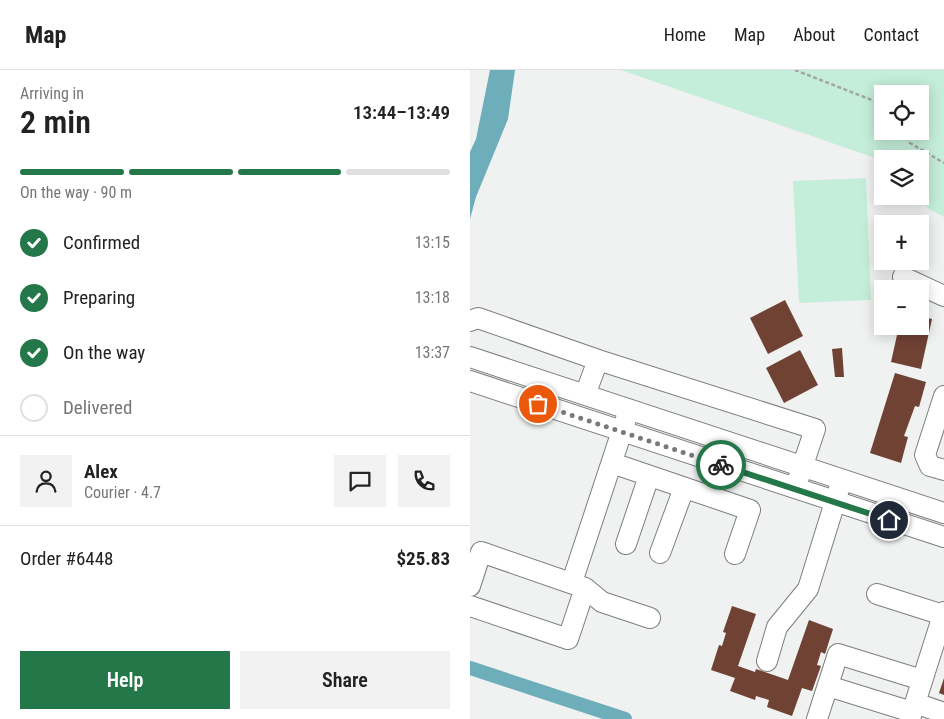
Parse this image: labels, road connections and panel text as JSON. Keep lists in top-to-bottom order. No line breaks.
{"page":{"header":"Map","nav":["Home","Map","About","Contact"],"heading":["2 min","Arriving in","13:44–13:49"],"panel":["Alex","Courier · 4.7","Order #6448","$25.83"],"map_buttons":["+","−"],"bar":"On the way · 90 m","list":[["Confirmed","13:15"],["Preparing","13:18"],["On the way","13:37"],"Delivered"],"buttons":["Help","Share"]}}
